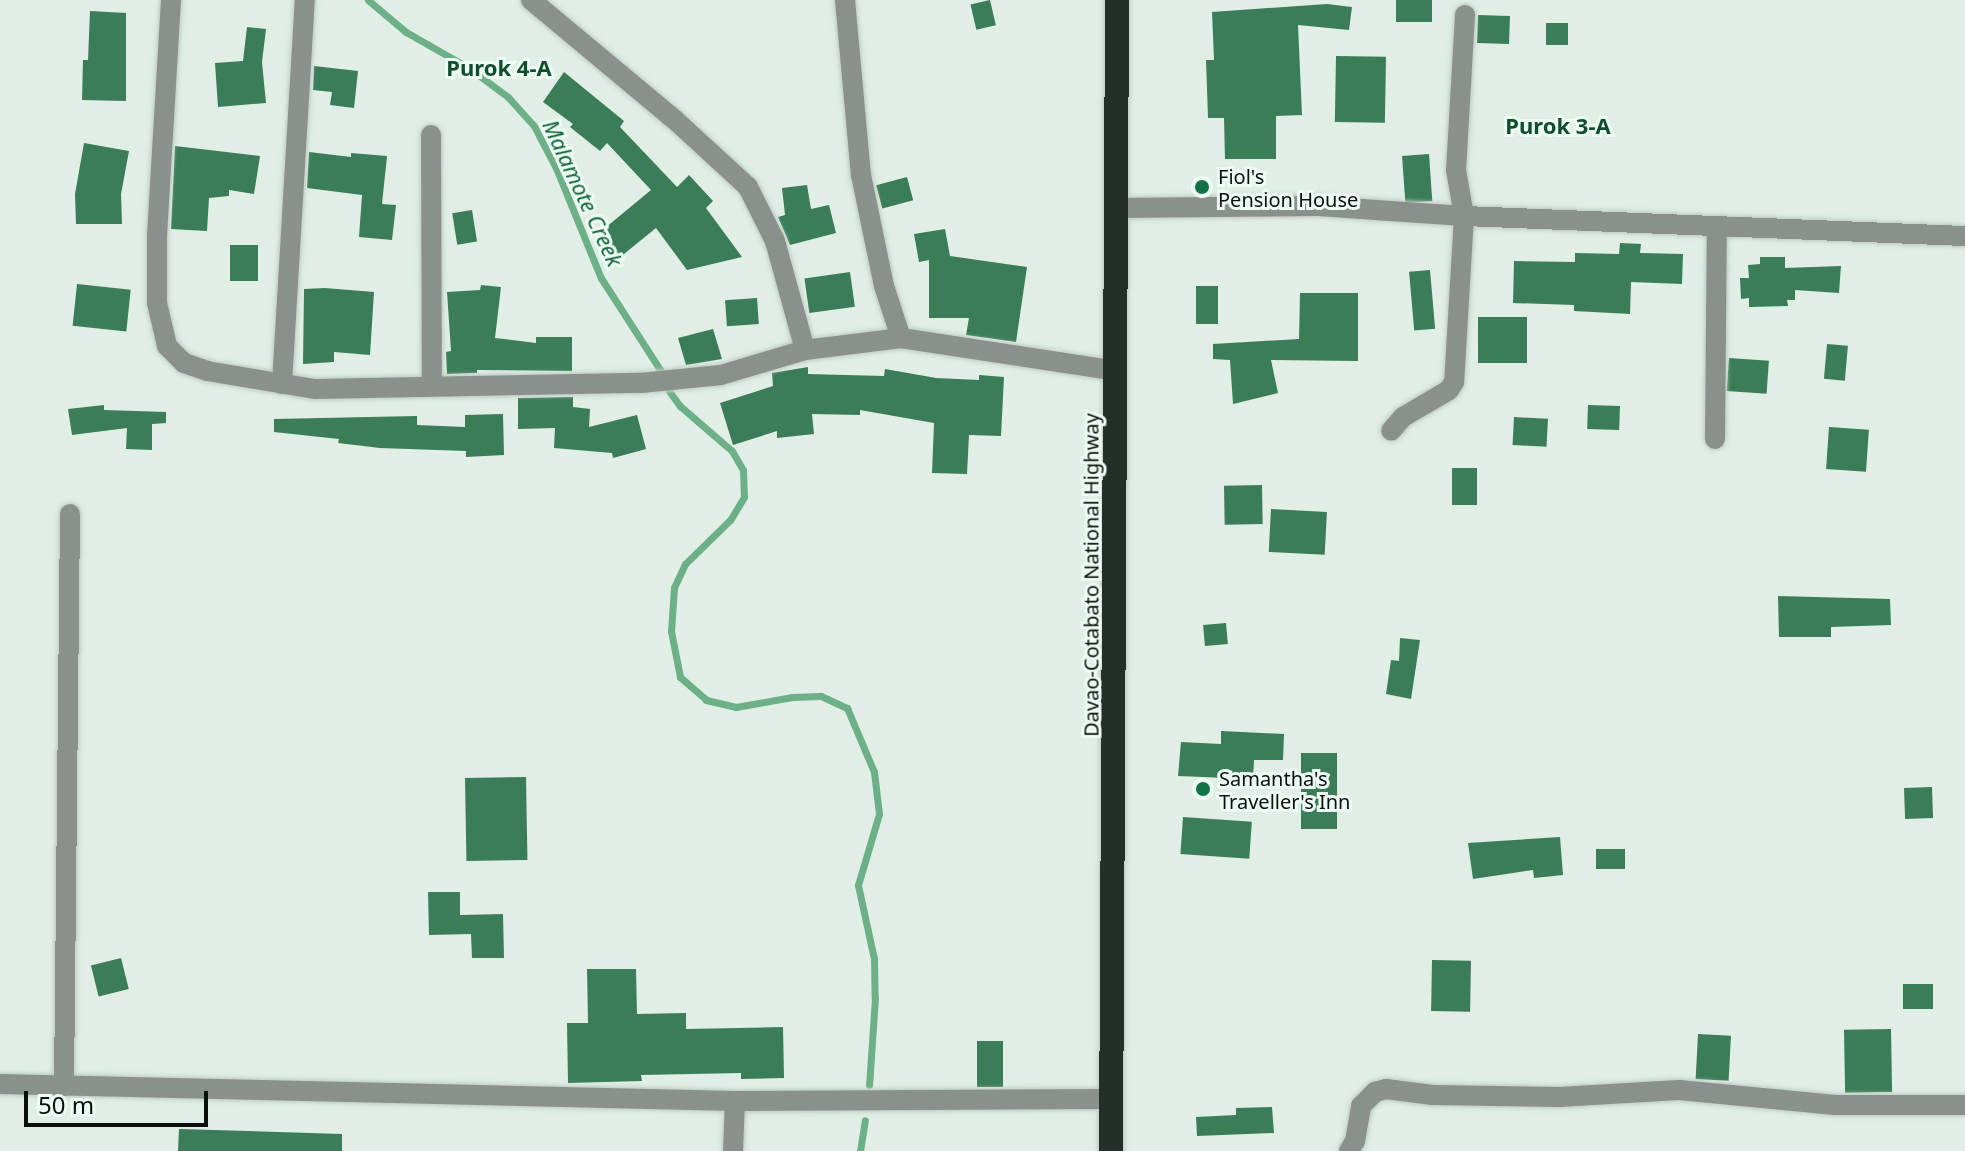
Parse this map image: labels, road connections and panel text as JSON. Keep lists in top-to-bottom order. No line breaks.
{"streets":{"highway":["Davao-Cotabato National Highway"]},"districts":["Purok 4-A","Purok 3-A"],"water":["Malamote Creek"],"places":["Fiol's Pension House","Samantha's Traveller's Inn"],"scale_bar":"50 m"}
